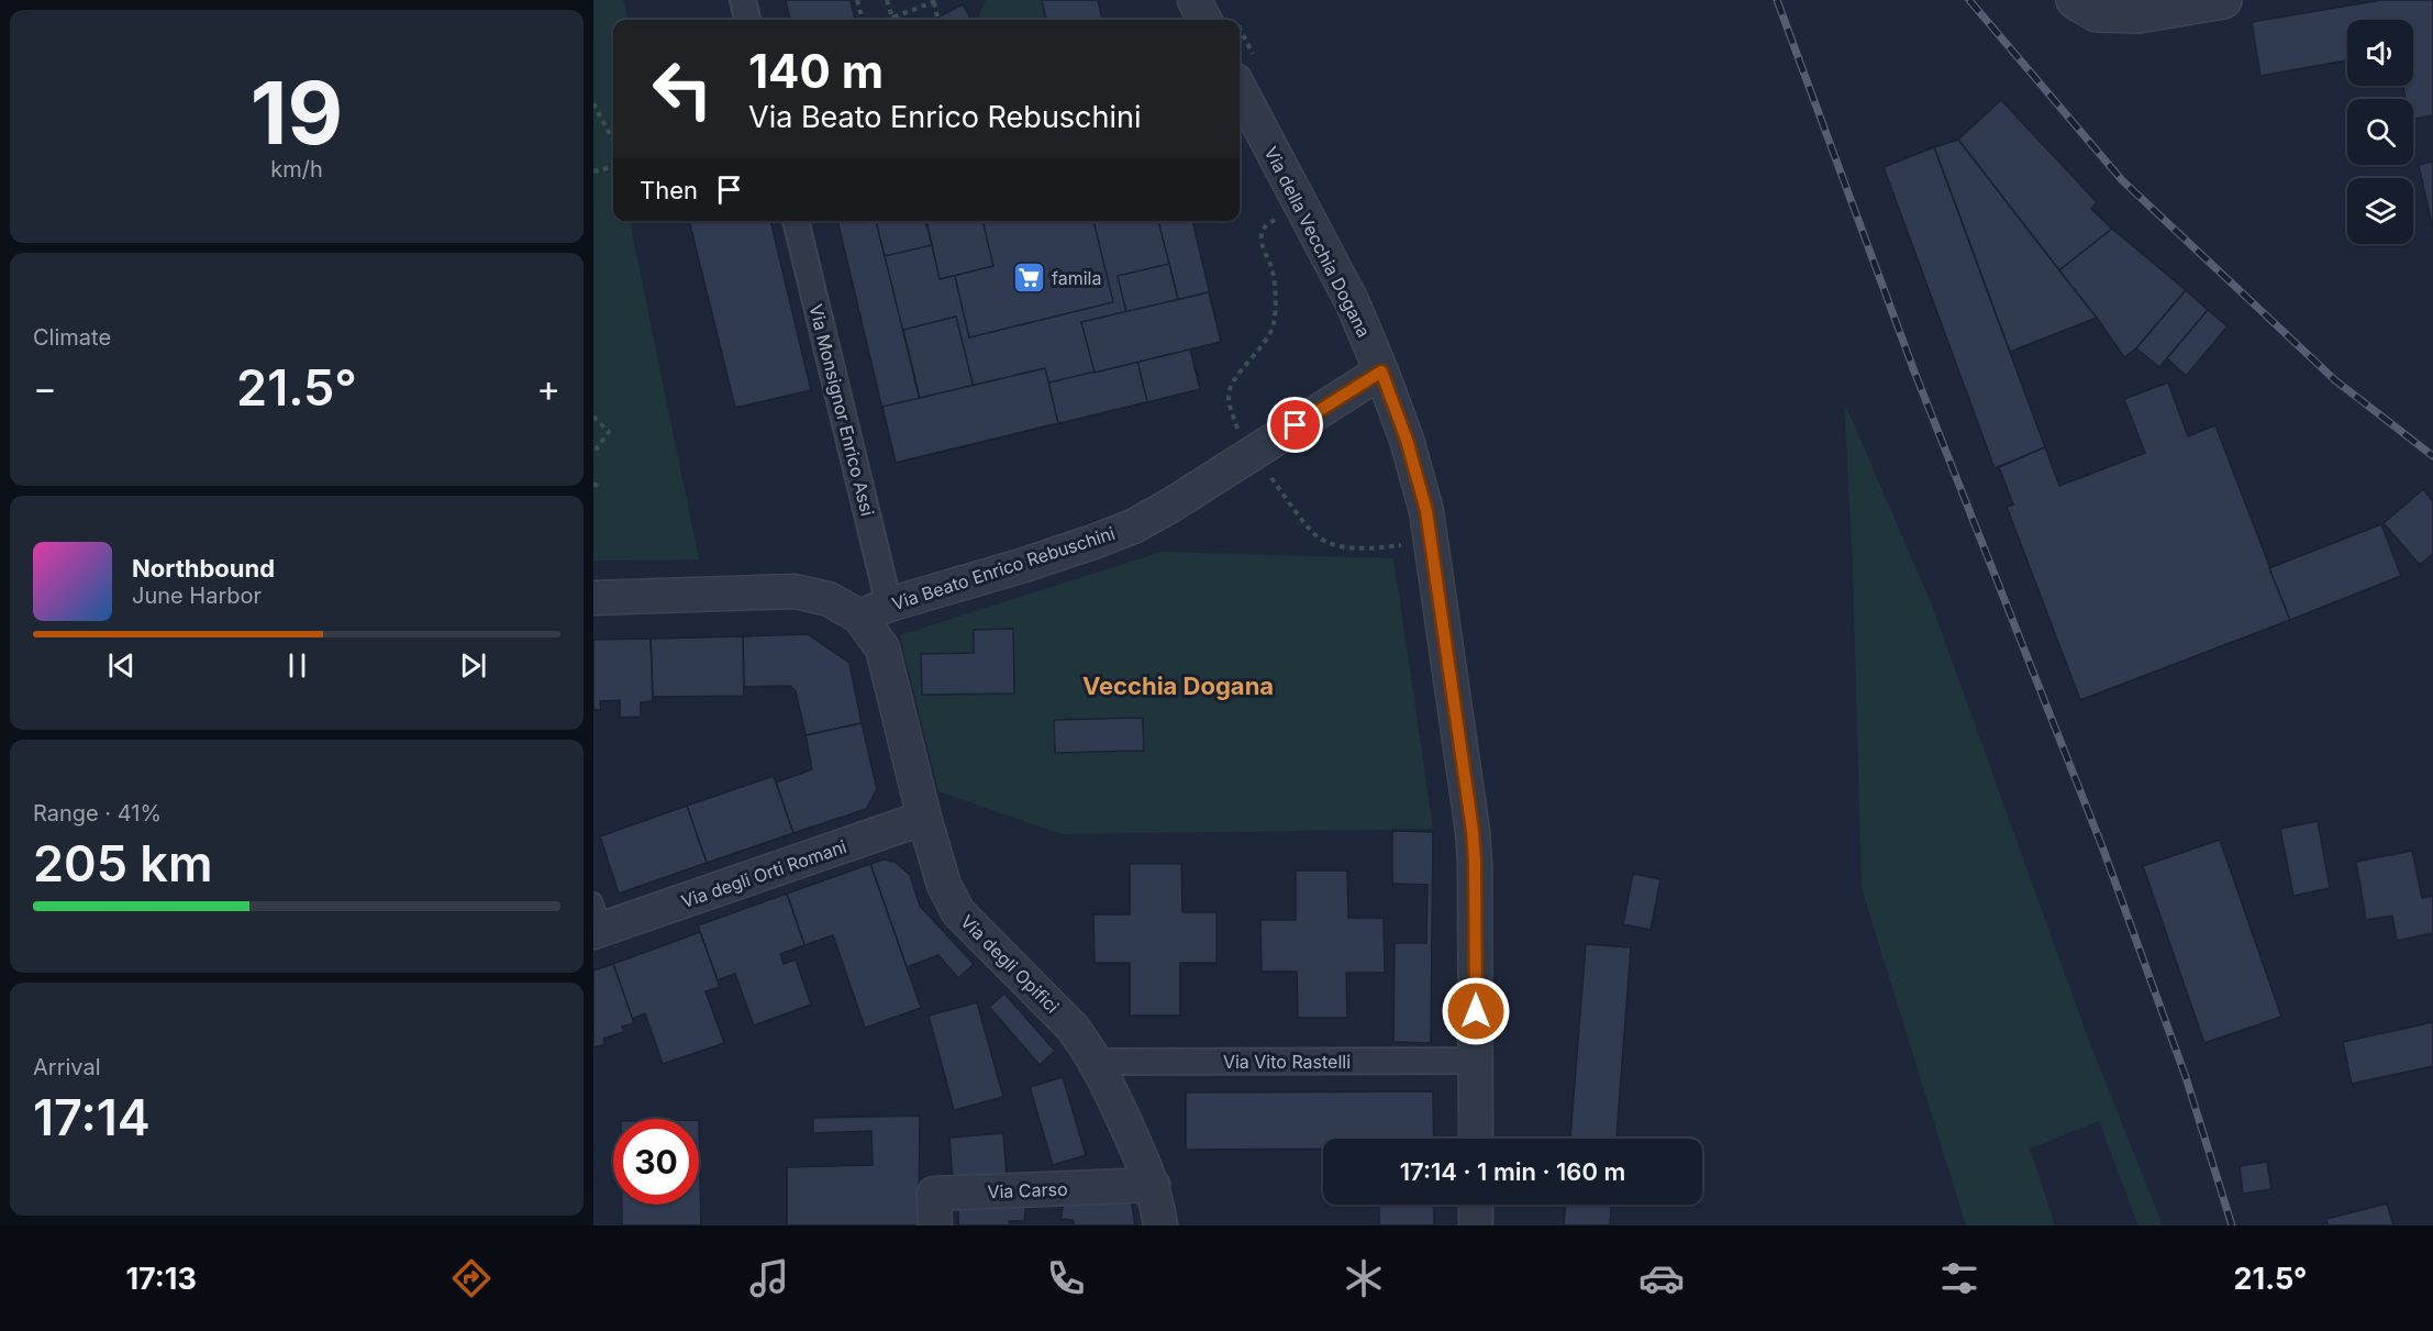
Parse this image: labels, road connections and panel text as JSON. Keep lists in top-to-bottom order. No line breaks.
{"streets":{"street":["Via della Vecchia Dogana","Via Monsignor Enrico Assi","Via Beato Enrico Rebuschini","Via degli Orti Romani","Via degli Opifici","Via Vito Rastelli","Via Carso"]},"crossings":[["Via della Vecchia Dogana","Via Beato Enrico Rebuschini"],["Via della Vecchia Dogana","Via Vito Rastelli"],["Via Monsignor Enrico Assi","Via Beato Enrico Rebuschini"],["Via Monsignor Enrico Assi","Via degli Opifici"],["Via Beato Enrico Rebuschini","Via degli Opifici"],["Via degli Orti Romani","Via degli Opifici"],["Via degli Opifici","Via Vito Rastelli"],["Via degli Opifici","Via Carso"]],"districts":["Vecchia Dogana"],"places":{"supermarket":["famila"]},"page":{"tile":[["19","km/h"],"Climate",["Range · 41%","205 km"],["Arrival","17:14"]],"turn":["140 m","Via Beato Enrico Rebuschini"],"then":"Then","heat":["−","21.5°","+"],"song":["Northbound","June Harbor"],"limit":"30","trip":"17:14 · 1 min · 160 m","tabs":["17:13","21.5°"]}}
